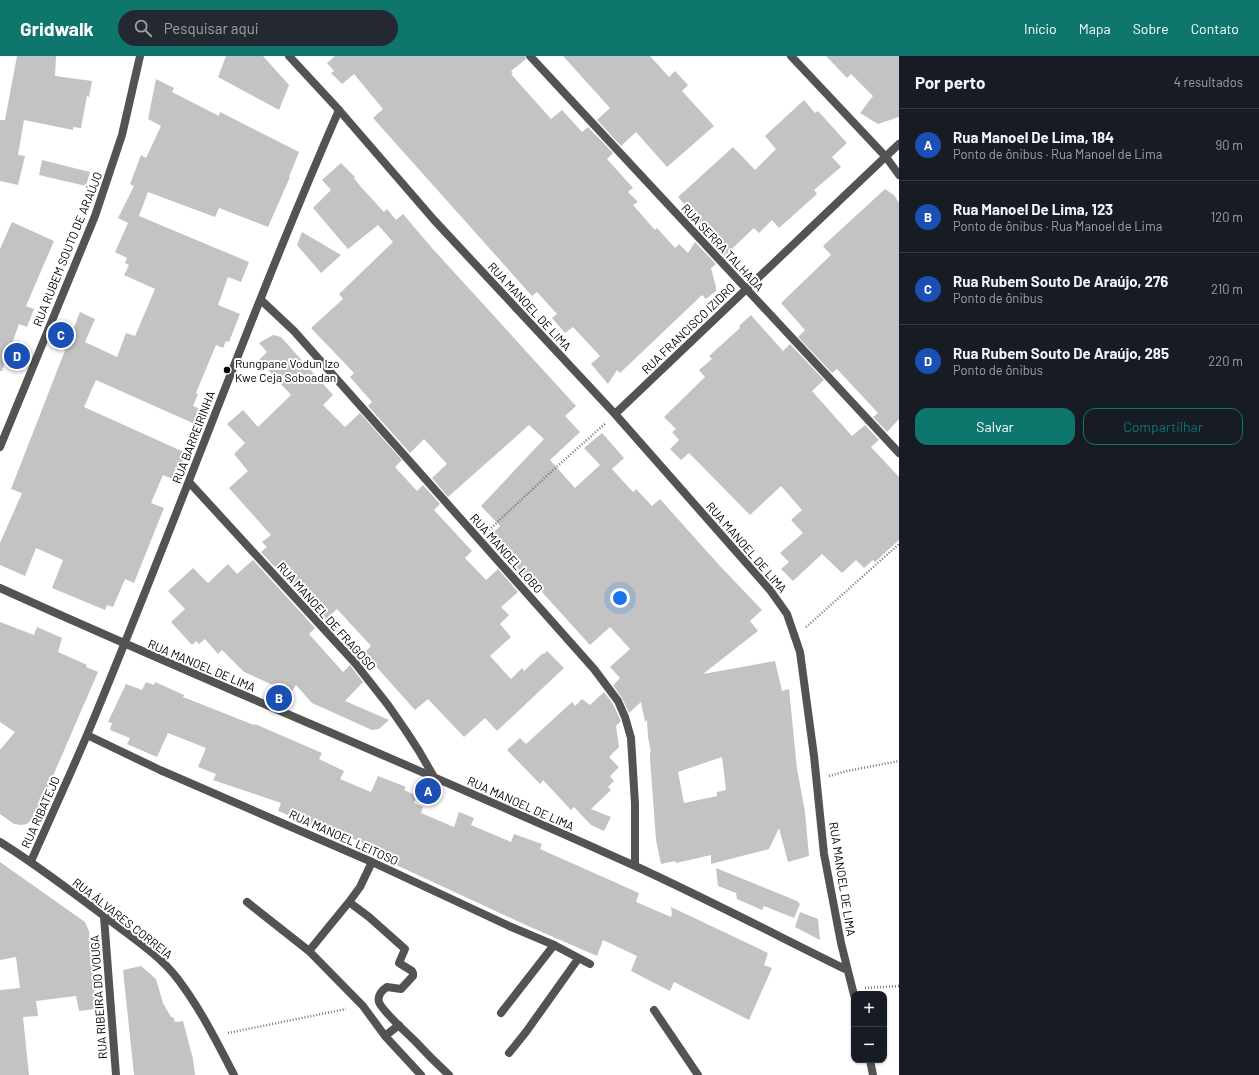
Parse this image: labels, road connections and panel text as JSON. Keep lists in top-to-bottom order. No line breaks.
{"streets":{"street":["RUA SERRA TALHADA","RUA RUBEM SOUTO DE ARAÚJO","RUA MANOEL DE LIMA","RUA FRANCISCO IZIDRO","RUA BARREIRINHA","RUA MANOEL LOBO","RUA MANOEL DE FRAGOSO","RUA RIBATEJO","RUA MANOEL LEITOSO","RUA ÁLVARES CORREIA","RUA RIBEIRA DO VOUGA"]},"crossings":[["RUA SERRA TALHADA","RUA FRANCISCO IZIDRO"],["RUA MANOEL DE LIMA","RUA FRANCISCO IZIDRO"],["RUA MANOEL DE LIMA","RUA BARREIRINHA"],["RUA MANOEL DE LIMA","RUA MANOEL LOBO"],["RUA MANOEL DE LIMA","RUA MANOEL DE FRAGOSO"],["RUA BARREIRINHA","RUA MANOEL LOBO"],["RUA BARREIRINHA","RUA MANOEL DE FRAGOSO"],["RUA BARREIRINHA","RUA RIBATEJO"],["RUA BARREIRINHA","RUA MANOEL LEITOSO"],["RUA RIBATEJO","RUA ÁLVARES CORREIA"],["RUA ÁLVARES CORREIA","RUA RIBEIRA DO VOUGA"]],"places":["Rungpane Vodun Izo Kwe Ceja Soboadan"],"page":{"header":"Gridwalk","search":"Pesquisar aqui","nav":["Início","Mapa","Sobre","Contato"],"heading":["Por perto","4 resultados"],"list":[{"mark":"A","name":"Rua Manoel De Lima, 184","note":"Ponto de ônibus · Rua Manoel de Lima","value":"90 m"},{"mark":"B","name":"Rua Manoel De Lima, 123","note":"Ponto de ônibus · Rua Manoel de Lima","value":"120 m"},{"mark":"C","name":"Rua Rubem Souto De Araújo, 276","note":"Ponto de ônibus","value":"210 m"},{"mark":"D","name":"Rua Rubem Souto De Araújo, 285","note":"Ponto de ônibus","value":"220 m"}],"pins":["C","D","B","A"],"buttons":["Salvar","Compartilhar"],"map_buttons":["+","−"]}}
